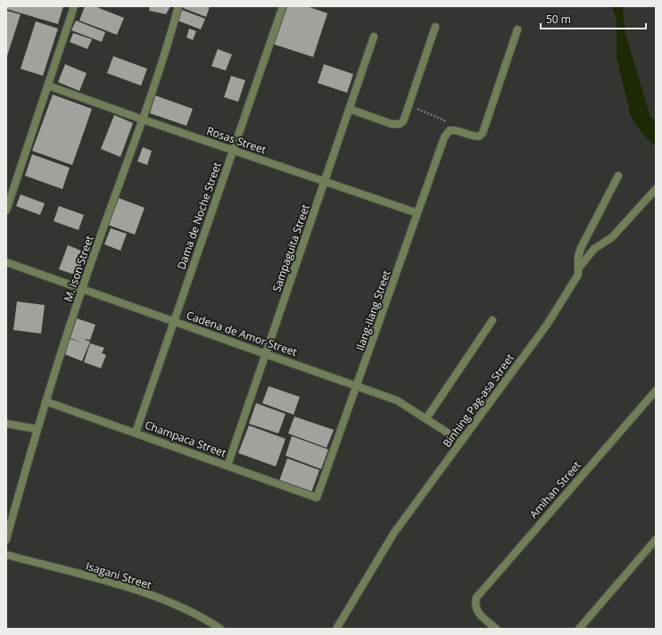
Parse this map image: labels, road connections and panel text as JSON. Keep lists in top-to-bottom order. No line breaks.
{"streets":{"street":["Rosas Street","Dama de Noche Street","Sampaguita Street","M. Ison Street","Ilang-Ilang Street","Cadena de Amor Street","Binhing Pag-asa Street","Champaca Street","Amihan Street","Isagani Street"]},"crossings":[["Rosas Street","Dama de Noche Street"],["Rosas Street","Sampaguita Street"],["Rosas Street","M. Ison Street"],["Rosas Street","Ilang-Ilang Street"],["Dama de Noche Street","Cadena de Amor Street"],["Dama de Noche Street","Champaca Street"],["Sampaguita Street","Cadena de Amor Street"],["Sampaguita Street","Champaca Street"],["M. Ison Street","Cadena de Amor Street"],["M. Ison Street","Champaca Street"],["Ilang-Ilang Street","Cadena de Amor Street"],["Ilang-Ilang Street","Champaca Street"],["Cadena de Amor Street","Binhing Pag-asa Street"]],"scale_bar":"50 m"}
